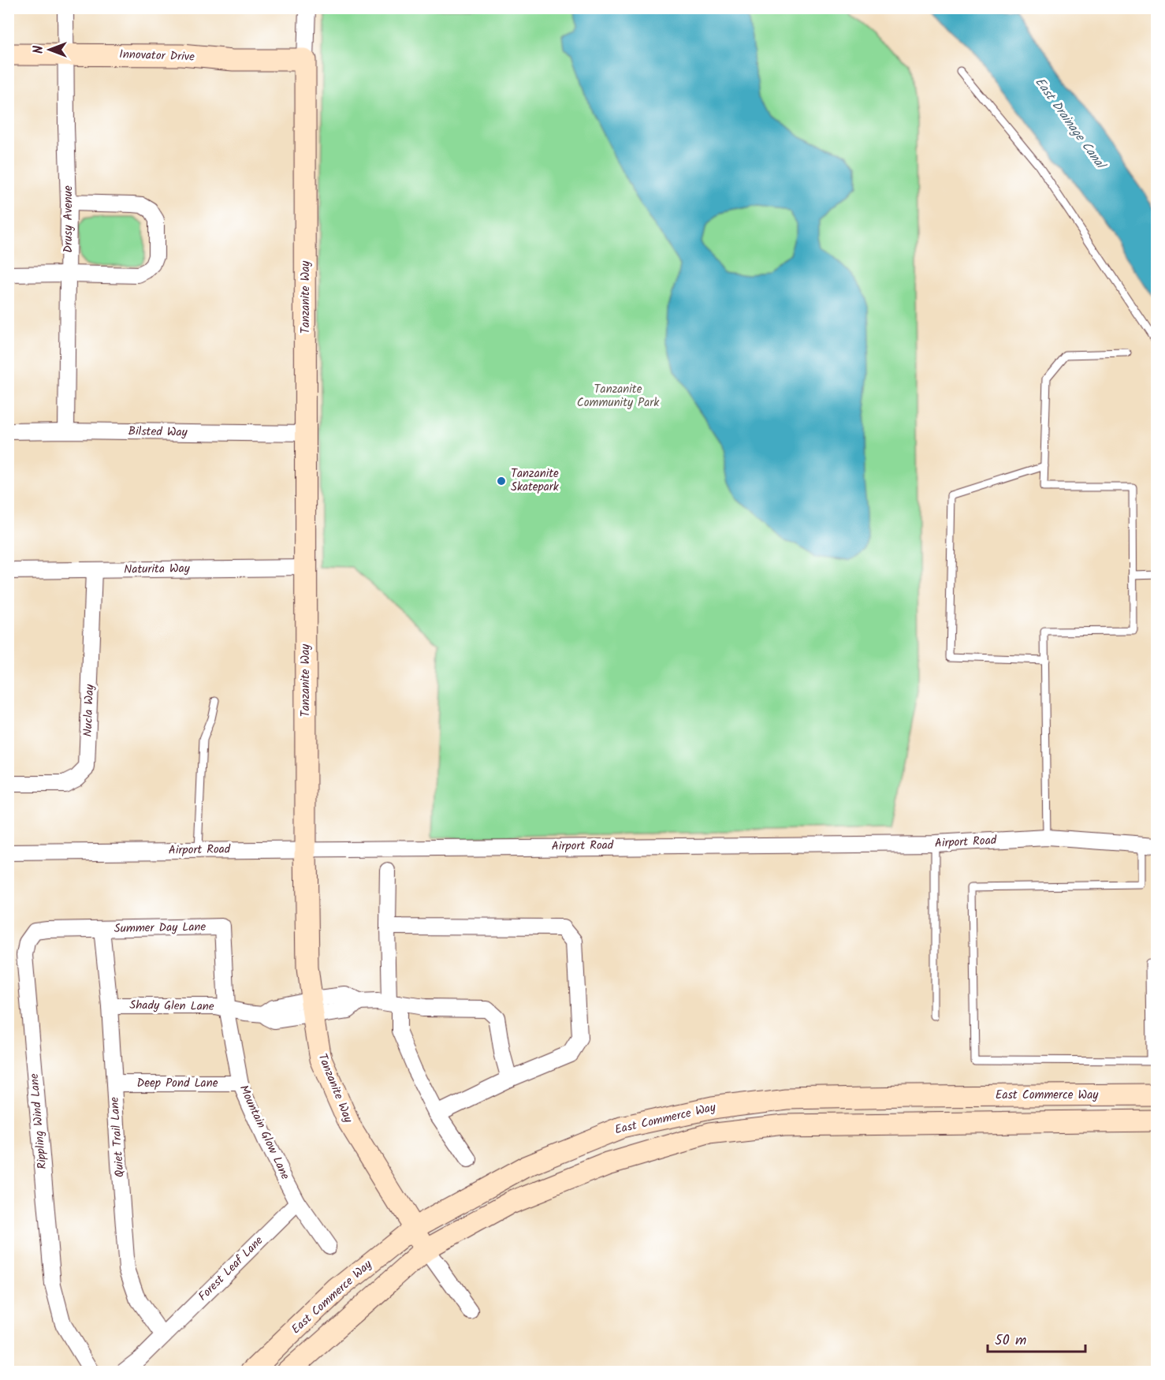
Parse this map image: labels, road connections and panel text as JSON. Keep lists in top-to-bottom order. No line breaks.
{"streets":{"main road":["Innovator Drive","Tanzanite Way","East Commerce Way"],"street":["Drusy Avenue","Bilsted Way","Naturita Way","Nucla Way","Airport Road","Summer Day Lane","Shady Glen Lane","Deep Pond Lane","Rippling Wind Lane","Mountain Glow Lane","Quiet Trail Lane","Forest Leaf Lane"]},"crossings":[["Innovator Drive","Drusy Avenue"],["Innovator Drive","Tanzanite Way"],["Drusy Avenue","Bilsted Way"],["Tanzanite Way","Bilsted Way"],["Tanzanite Way","Naturita Way"],["Tanzanite Way","Airport Road"],["Tanzanite Way","Shady Glen Lane"],["Tanzanite Way","East Commerce Way"],["Naturita Way","Nucla Way"],["Summer Day Lane","Shady Glen Lane"],["Summer Day Lane","Rippling Wind Lane"],["Summer Day Lane","Mountain Glow Lane"],["Summer Day Lane","Quiet Trail Lane"],["Shady Glen Lane","Mountain Glow Lane"],["Shady Glen Lane","Quiet Trail Lane"],["Deep Pond Lane","Mountain Glow Lane"],["Deep Pond Lane","Quiet Trail Lane"],["Rippling Wind Lane","Quiet Trail Lane"],["Mountain Glow Lane","Forest Leaf Lane"],["Quiet Trail Lane","Forest Leaf Lane"]],"water":["East Drainage Canal"],"parks":["Tanzanite Community Park"],"places":["Tanzanite Skatepark"],"scale_bar":"50 m","north":"left"}
